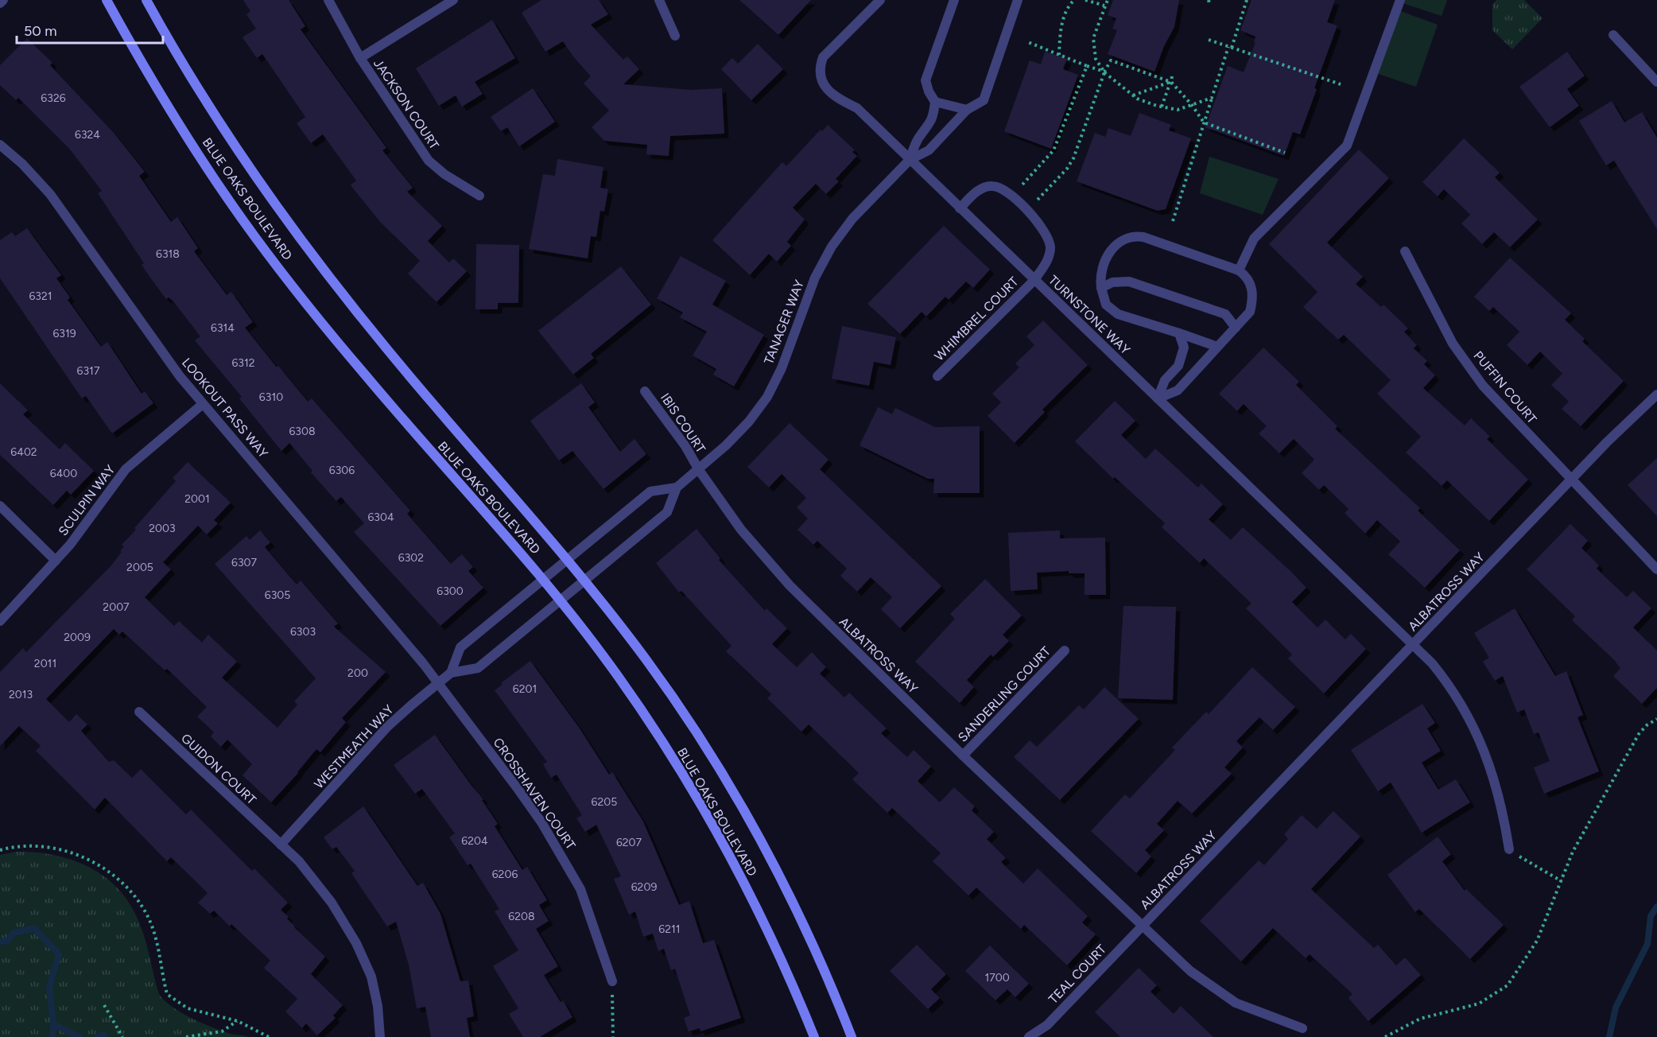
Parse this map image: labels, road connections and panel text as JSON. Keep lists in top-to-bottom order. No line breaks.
{"streets":{"main road":["BLUE OAKS BOULEVARD"],"street":["JACKSON COURT","TURNSTONE WAY","WHIMBREL COURT","TANAGER WAY","PUFFIN COURT","LOOKOUT PASS WAY","IBIS COURT","SCULPIN WAY","ALBATROSS WAY","SANDERLING COURT","WESTMEATH WAY","GUIDON COURT","CROSSHAVEN COURT","TEAL COURT"]},"crossings":[["BLUE OAKS BOULEVARD","TANAGER WAY"],["BLUE OAKS BOULEVARD","WESTMEATH WAY"],["TURNSTONE WAY","WHIMBREL COURT"],["TURNSTONE WAY","TANAGER WAY"],["TURNSTONE WAY","ALBATROSS WAY"],["TANAGER WAY","IBIS COURT"],["TANAGER WAY","ALBATROSS WAY"],["PUFFIN COURT","ALBATROSS WAY"],["LOOKOUT PASS WAY","SCULPIN WAY"],["LOOKOUT PASS WAY","WESTMEATH WAY"],["LOOKOUT PASS WAY","CROSSHAVEN COURT"],["IBIS COURT","ALBATROSS WAY"],["ALBATROSS WAY","SANDERLING COURT"],["ALBATROSS WAY","TEAL COURT"],["WESTMEATH WAY","GUIDON COURT"],["WESTMEATH WAY","CROSSHAVEN COURT"]],"house_numbers":["6326","6324","6318","6321","6314","6319","6312","6317","6310","6308","6402","6306","6400","2001","6304","2003","6302","6307","2005","6300","6305","2007","6303","2009","2011","200","6201","2013","6205","6204","6207","6206","6209","6208","6211","1700"],"scale_bar":"50 m"}
